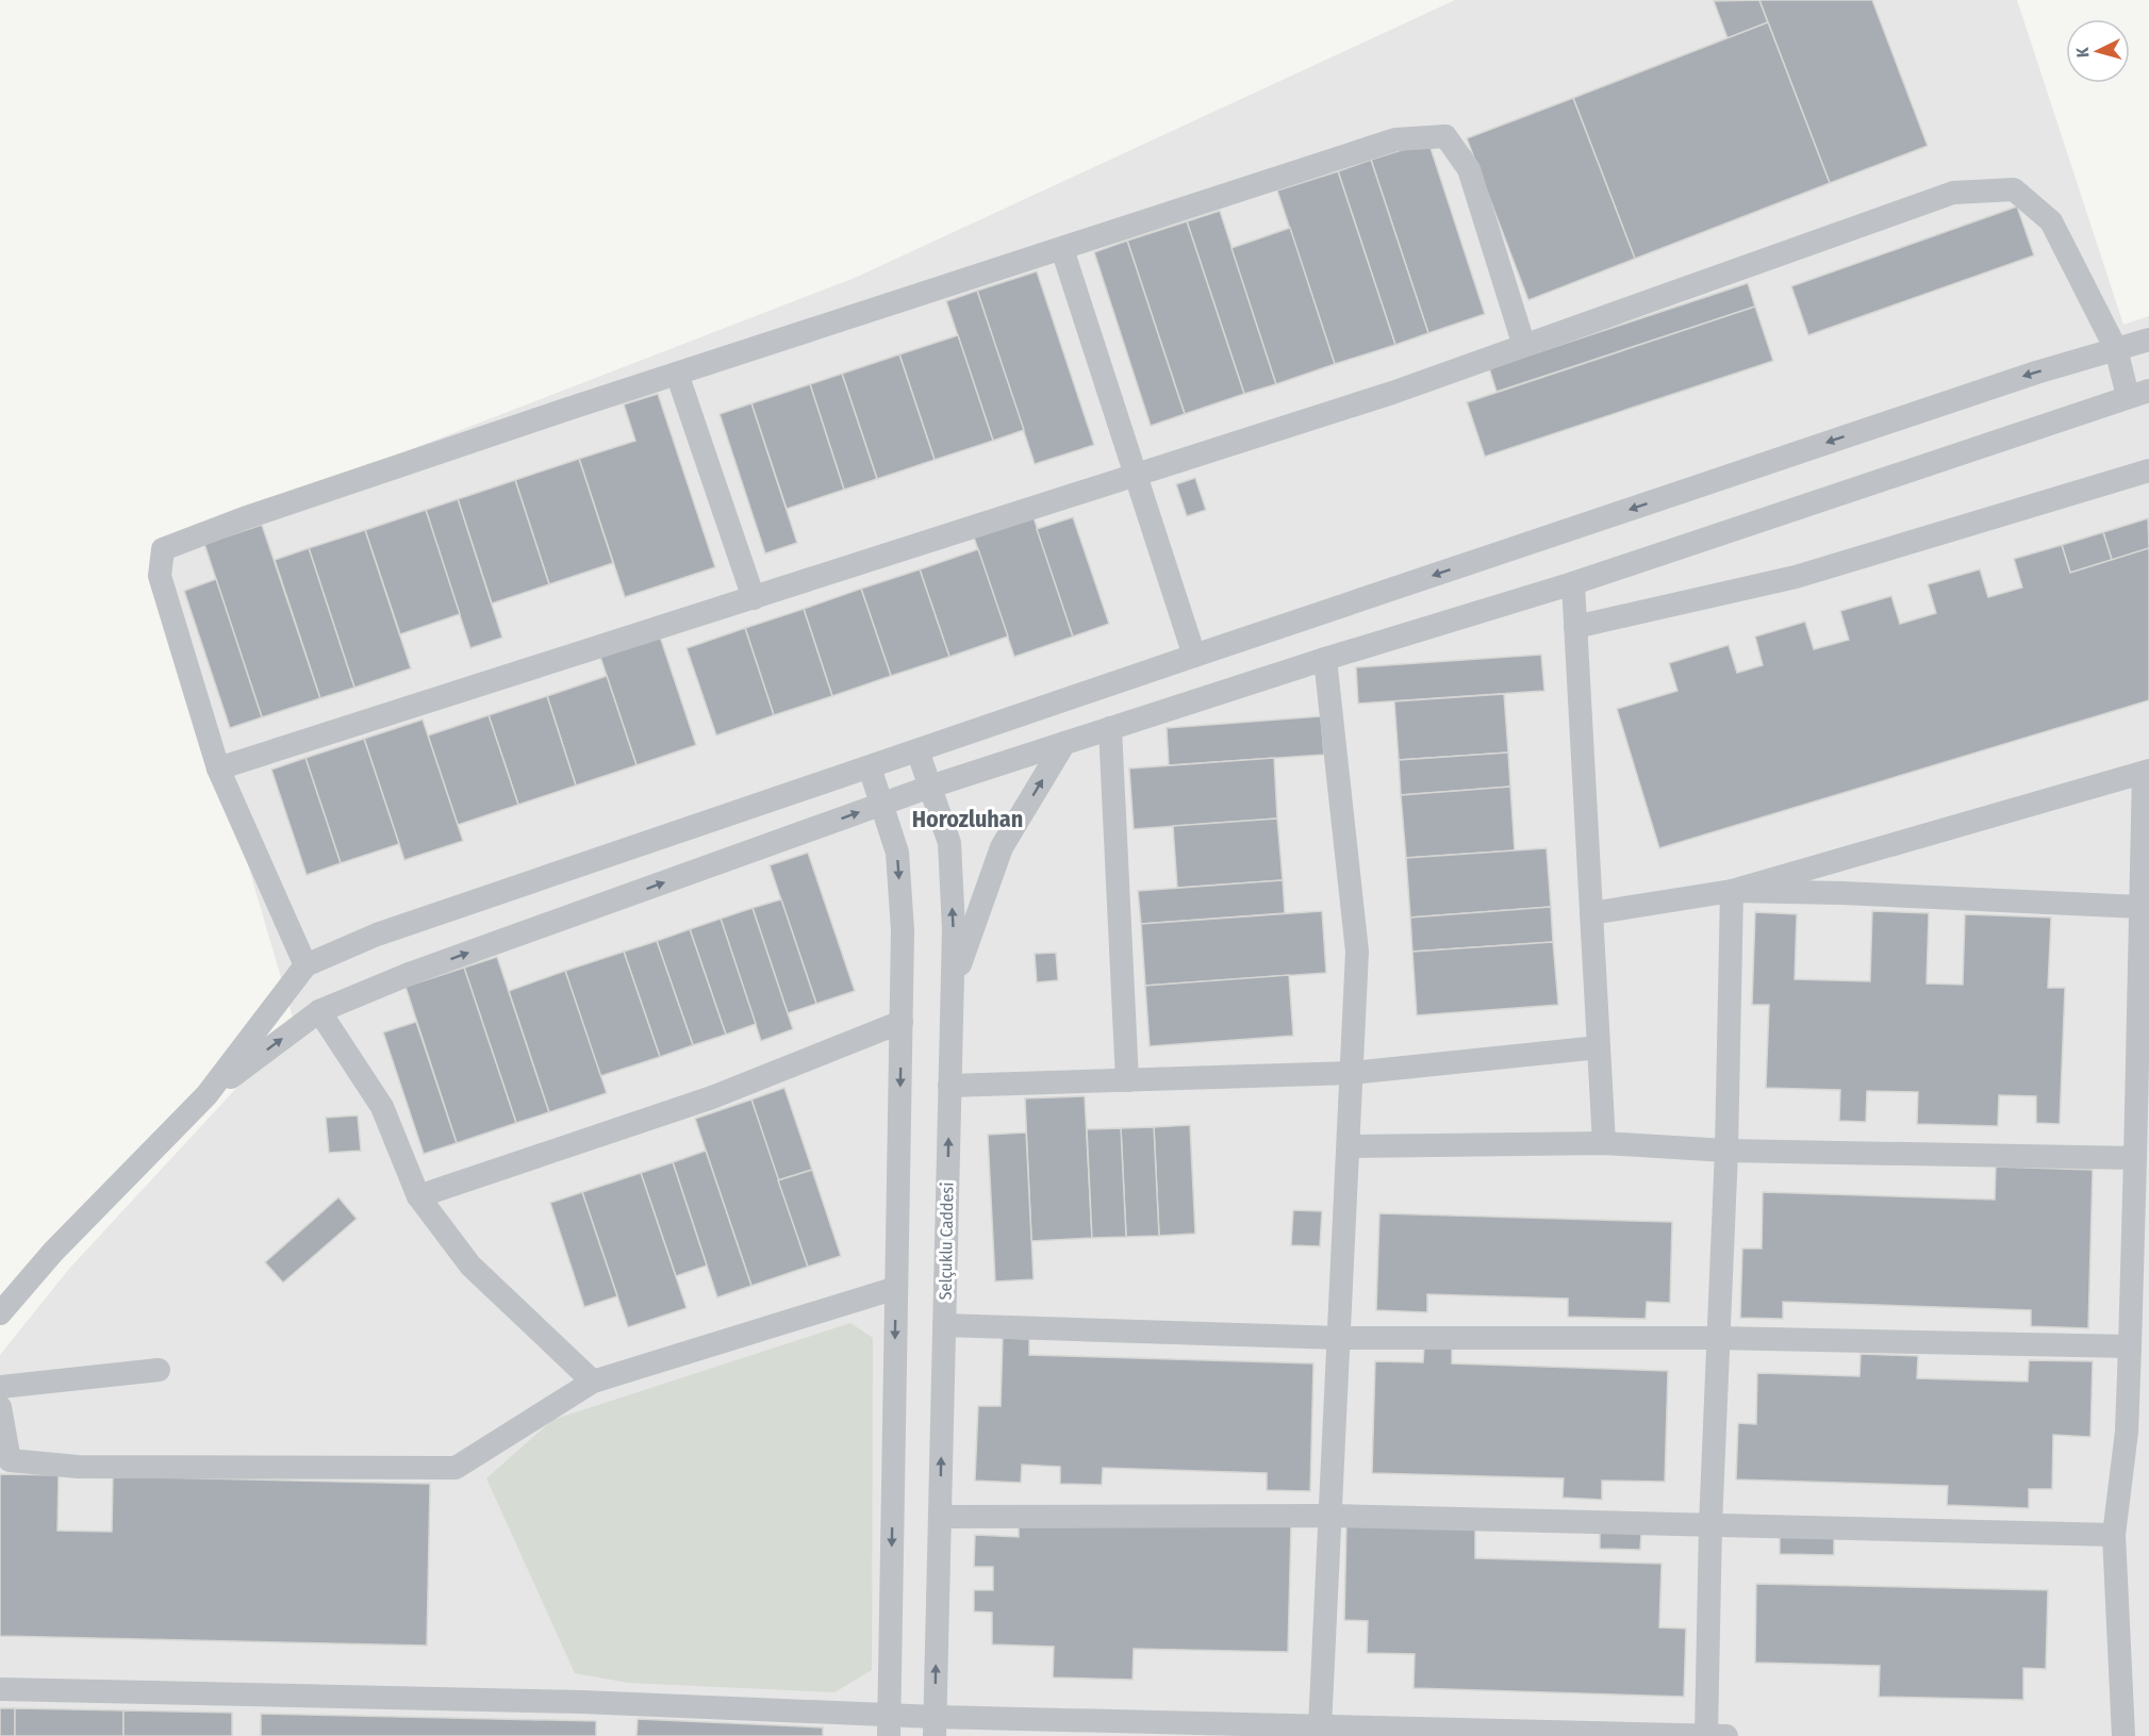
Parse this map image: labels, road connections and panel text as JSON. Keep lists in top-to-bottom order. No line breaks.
{"streets":{"street":["Selçuklu Caddesi"]},"districts":["Horozluhan"],"north":"left"}
